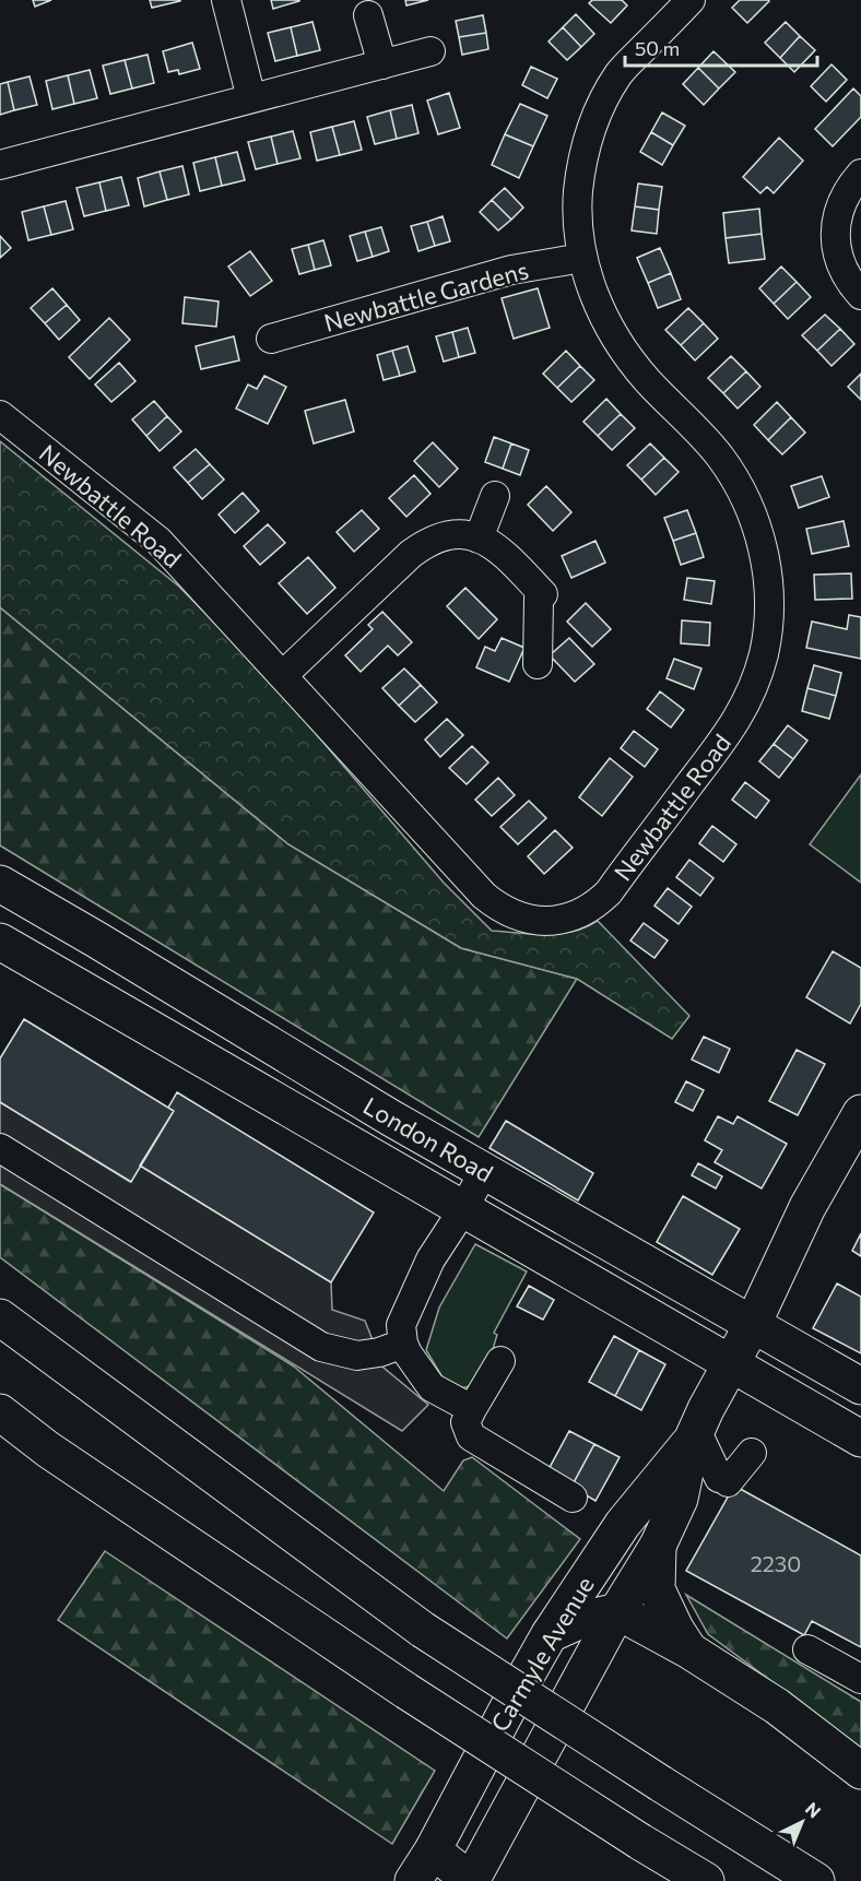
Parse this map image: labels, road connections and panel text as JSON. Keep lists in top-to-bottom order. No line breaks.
{"streets":{"main road":["London Road","Carmyle Avenue"],"street":["Newbattle Gardens","Newbattle Road"]},"crossings":[["Newbattle Gardens","Newbattle Road"],["London Road","Carmyle Avenue"]],"house_numbers":["2230"],"scale_bar":"50 m","north":"top right"}
